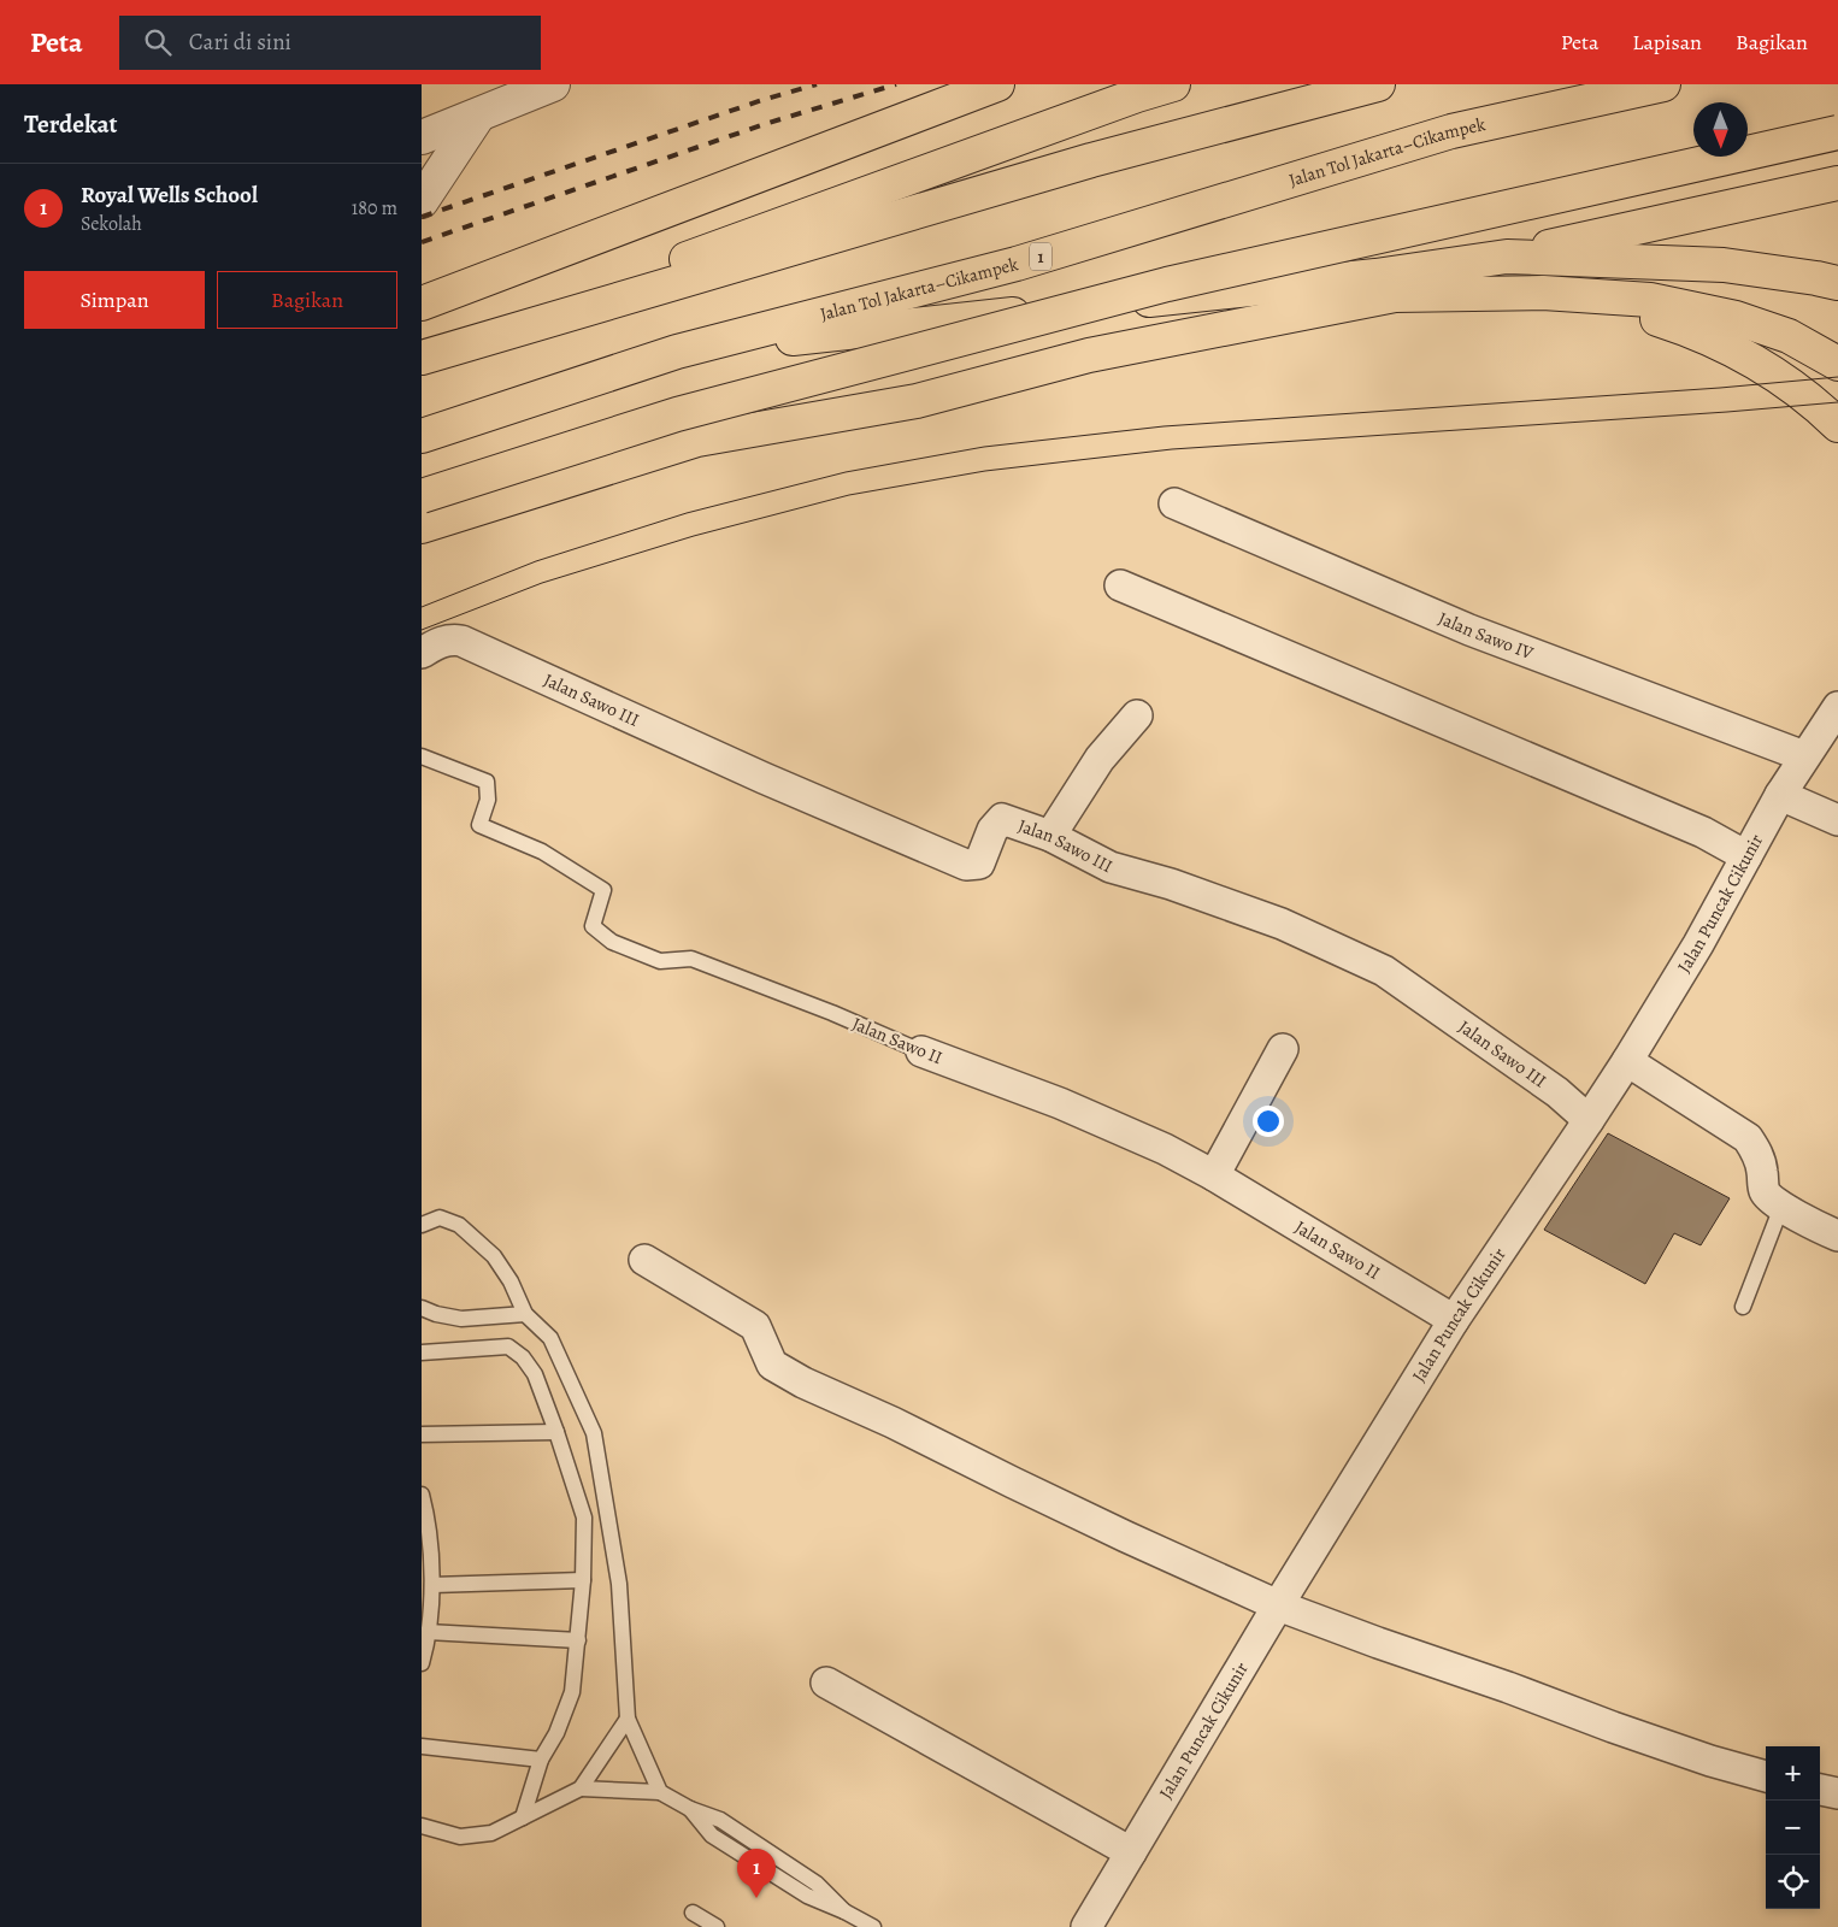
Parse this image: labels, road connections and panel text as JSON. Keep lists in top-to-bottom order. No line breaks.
{"streets":{"highway":["Jalan Tol Jakarta–Cikampek","1"],"street":["Jalan Sawo IV","Jalan Sawo III","Jalan Puncak Cikunir","Jalan Sawo II"]},"crossings":[["Jalan Sawo IV","Jalan Puncak Cikunir"],["Jalan Sawo III","Jalan Puncak Cikunir"],["Jalan Puncak Cikunir","Jalan Sawo II"]],"north":"bottom","page":{"header":"Peta","search":"Cari di sini","nav":["Peta","Lapisan","Bagikan"],"heading":"Terdekat","list":[{"mark":"1","name":"Royal Wells School","note":"Sekolah","value":"180 m"}],"buttons":["Simpan","Bagikan"],"map_buttons":["+","−"],"pins":"1"}}
